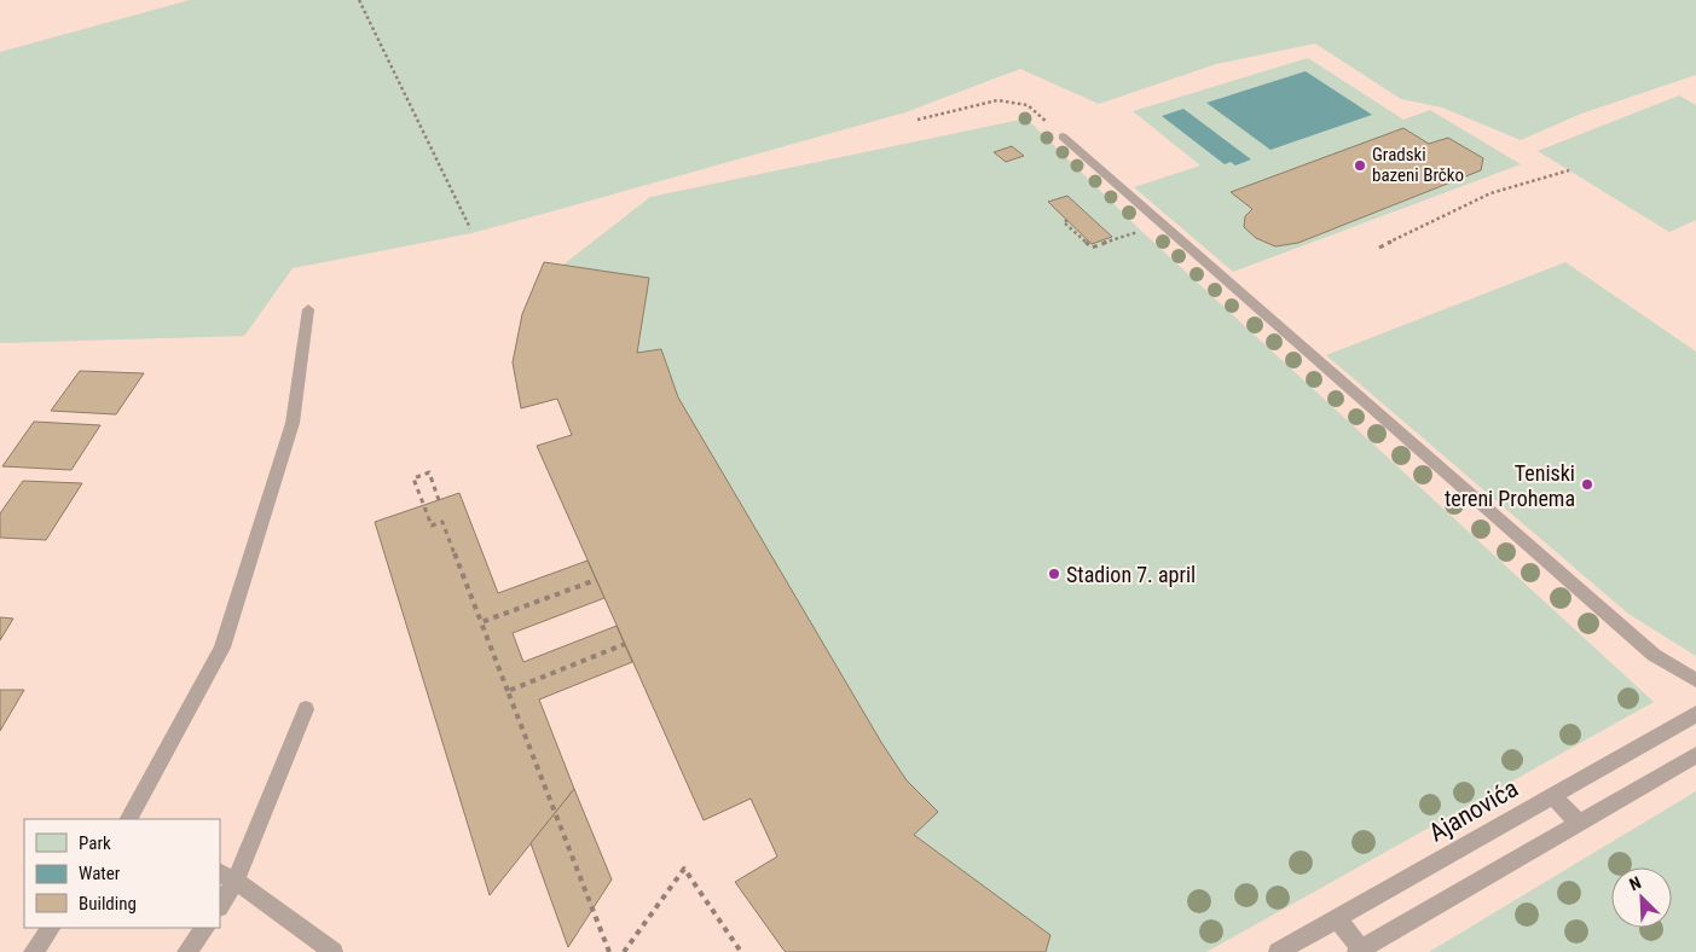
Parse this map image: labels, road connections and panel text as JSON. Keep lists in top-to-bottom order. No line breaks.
{"streets":{"lane":["Ajanovića"]},"places":["Gradski bazeni Brčko","Teniski tereni Prohema","Stadion 7. april"],"legend":["Park","Water","Building"],"north":"top left"}
